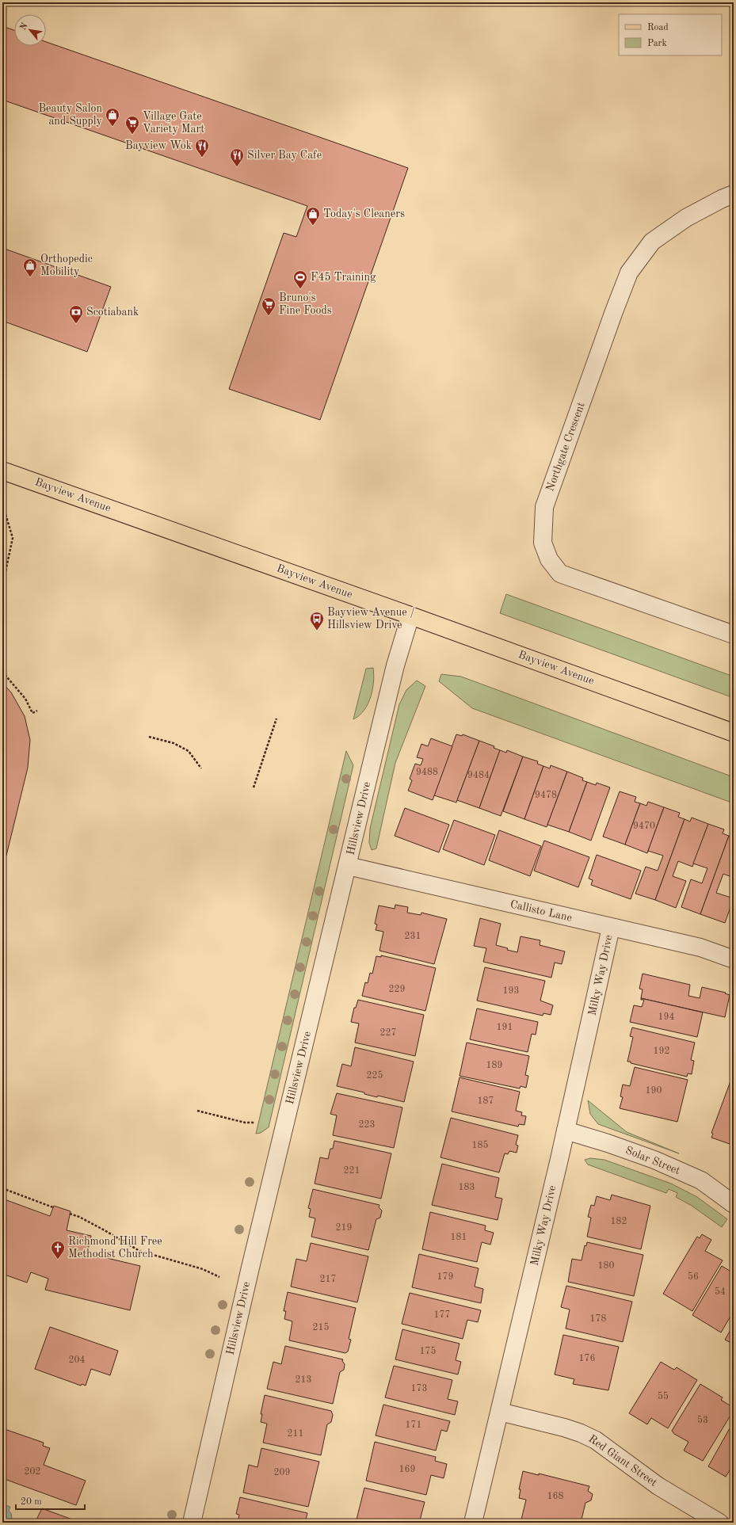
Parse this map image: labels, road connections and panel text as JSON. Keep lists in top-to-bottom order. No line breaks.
{"streets":{"main road":["Bayview Avenue"],"street":["Northgate Crescent","Hillsview Drive","Callisto Lane","Milky Way Drive","Solar Street","Red Giant Street"]},"crossings":[["Bayview Avenue","Hillsview Drive"],["Hillsview Drive","Callisto Lane"],["Callisto Lane","Milky Way Drive"],["Milky Way Drive","Solar Street"],["Milky Way Drive","Red Giant Street"]],"places":{"shop":["Beauty Salon and Supply","Today's Cleaners","Orthopedic Mobility"],"supermarket":["Village Gate Variety Mart","Bruno's Fine Foods"],"restaurant":["Bayview Wok","Silver Bay Cafe"],"sports":["F45 Training"],"bank":["Scotiabank"],"bus stop":["Bayview Avenue / Hillsview Drive"],"church":["Richmond Hill Free Methodist Church"]},"house_numbers":["9488","9484","9478","9470","231","229","193","194","191","227","192","189","225","190","187","223","185","221","183","182","219","181","180","179","56","217","54","177","178","215","175","176","204","213","173","55","53","171","211","169","202","209","168"],"legend":["Road","Park"],"scale_bar":"20 m","north":"top left"}
